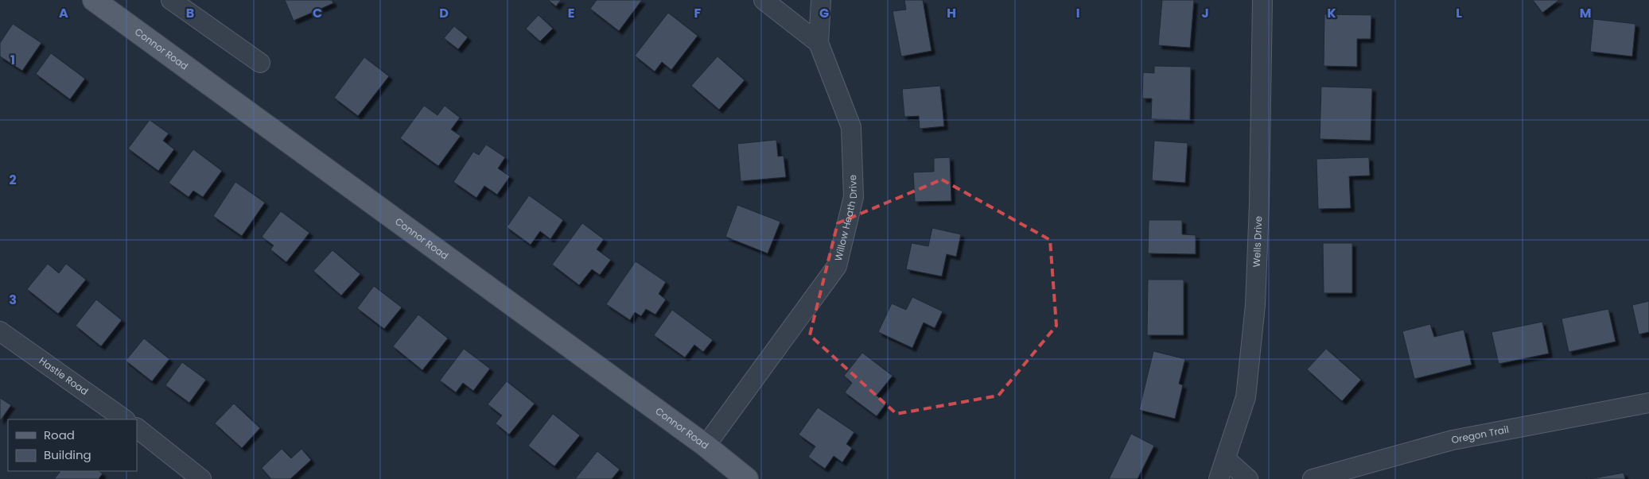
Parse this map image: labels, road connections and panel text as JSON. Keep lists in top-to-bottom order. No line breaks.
{"streets":{"main road":["Connor Road"],"street":["Willow Heath Drive","Wells Drive","Hastie Road","Oregon Trail"]},"crossings":[["Connor Road","Willow Heath Drive"]],"legend":["Road","Building"],"grid":{"columns":["A","B","C","D","E","F","G","H","I","J","K","L","M"],"rows":["1","2","3"]}}
